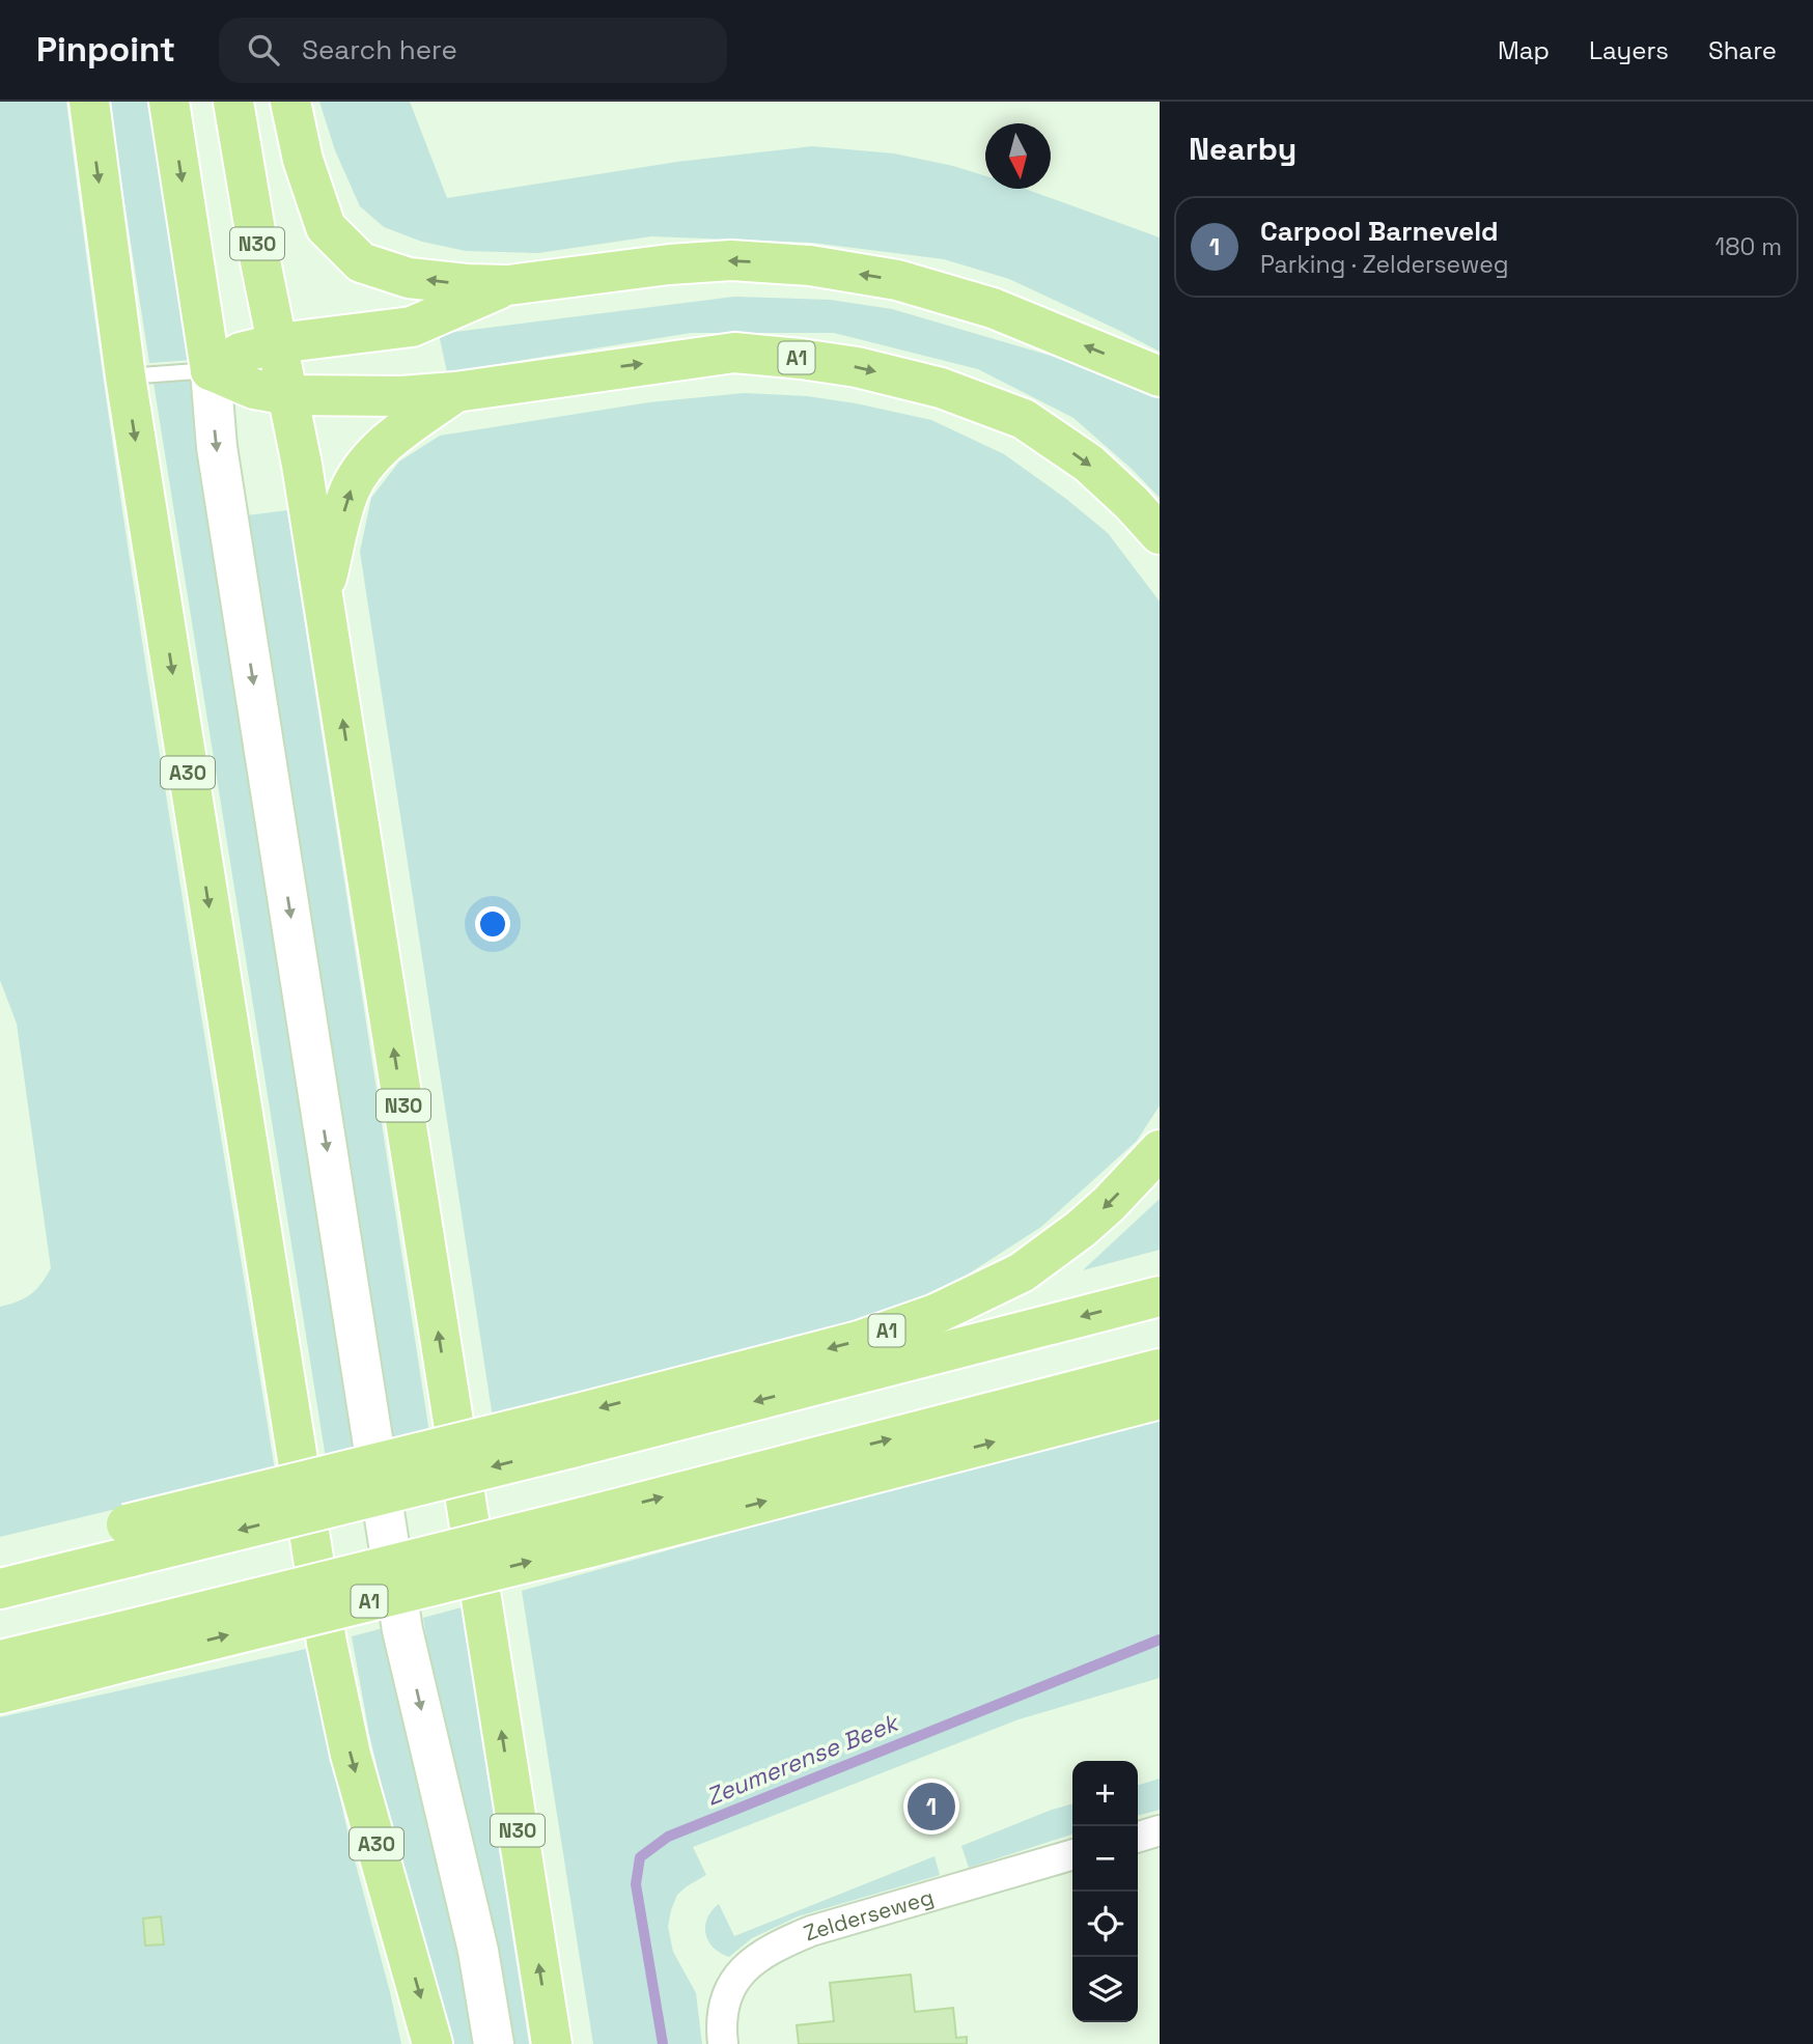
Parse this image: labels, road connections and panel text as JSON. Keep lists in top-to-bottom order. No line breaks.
{"streets":{"highway":["N30","A1","A30"],"street":["Zelderseweg"]},"crossings":[["N30","A1"]],"water":["Zeumerense Beek"],"north":"bottom","page":{"header":"Pinpoint","search":"Search here","nav":["Map","Layers","Share"],"heading":"Nearby","list":[{"mark":"1","name":"Carpool Barneveld","note":"Parking · Zelderseweg","value":"180 m"}],"map_buttons":["+","−"],"pins":"1"}}
